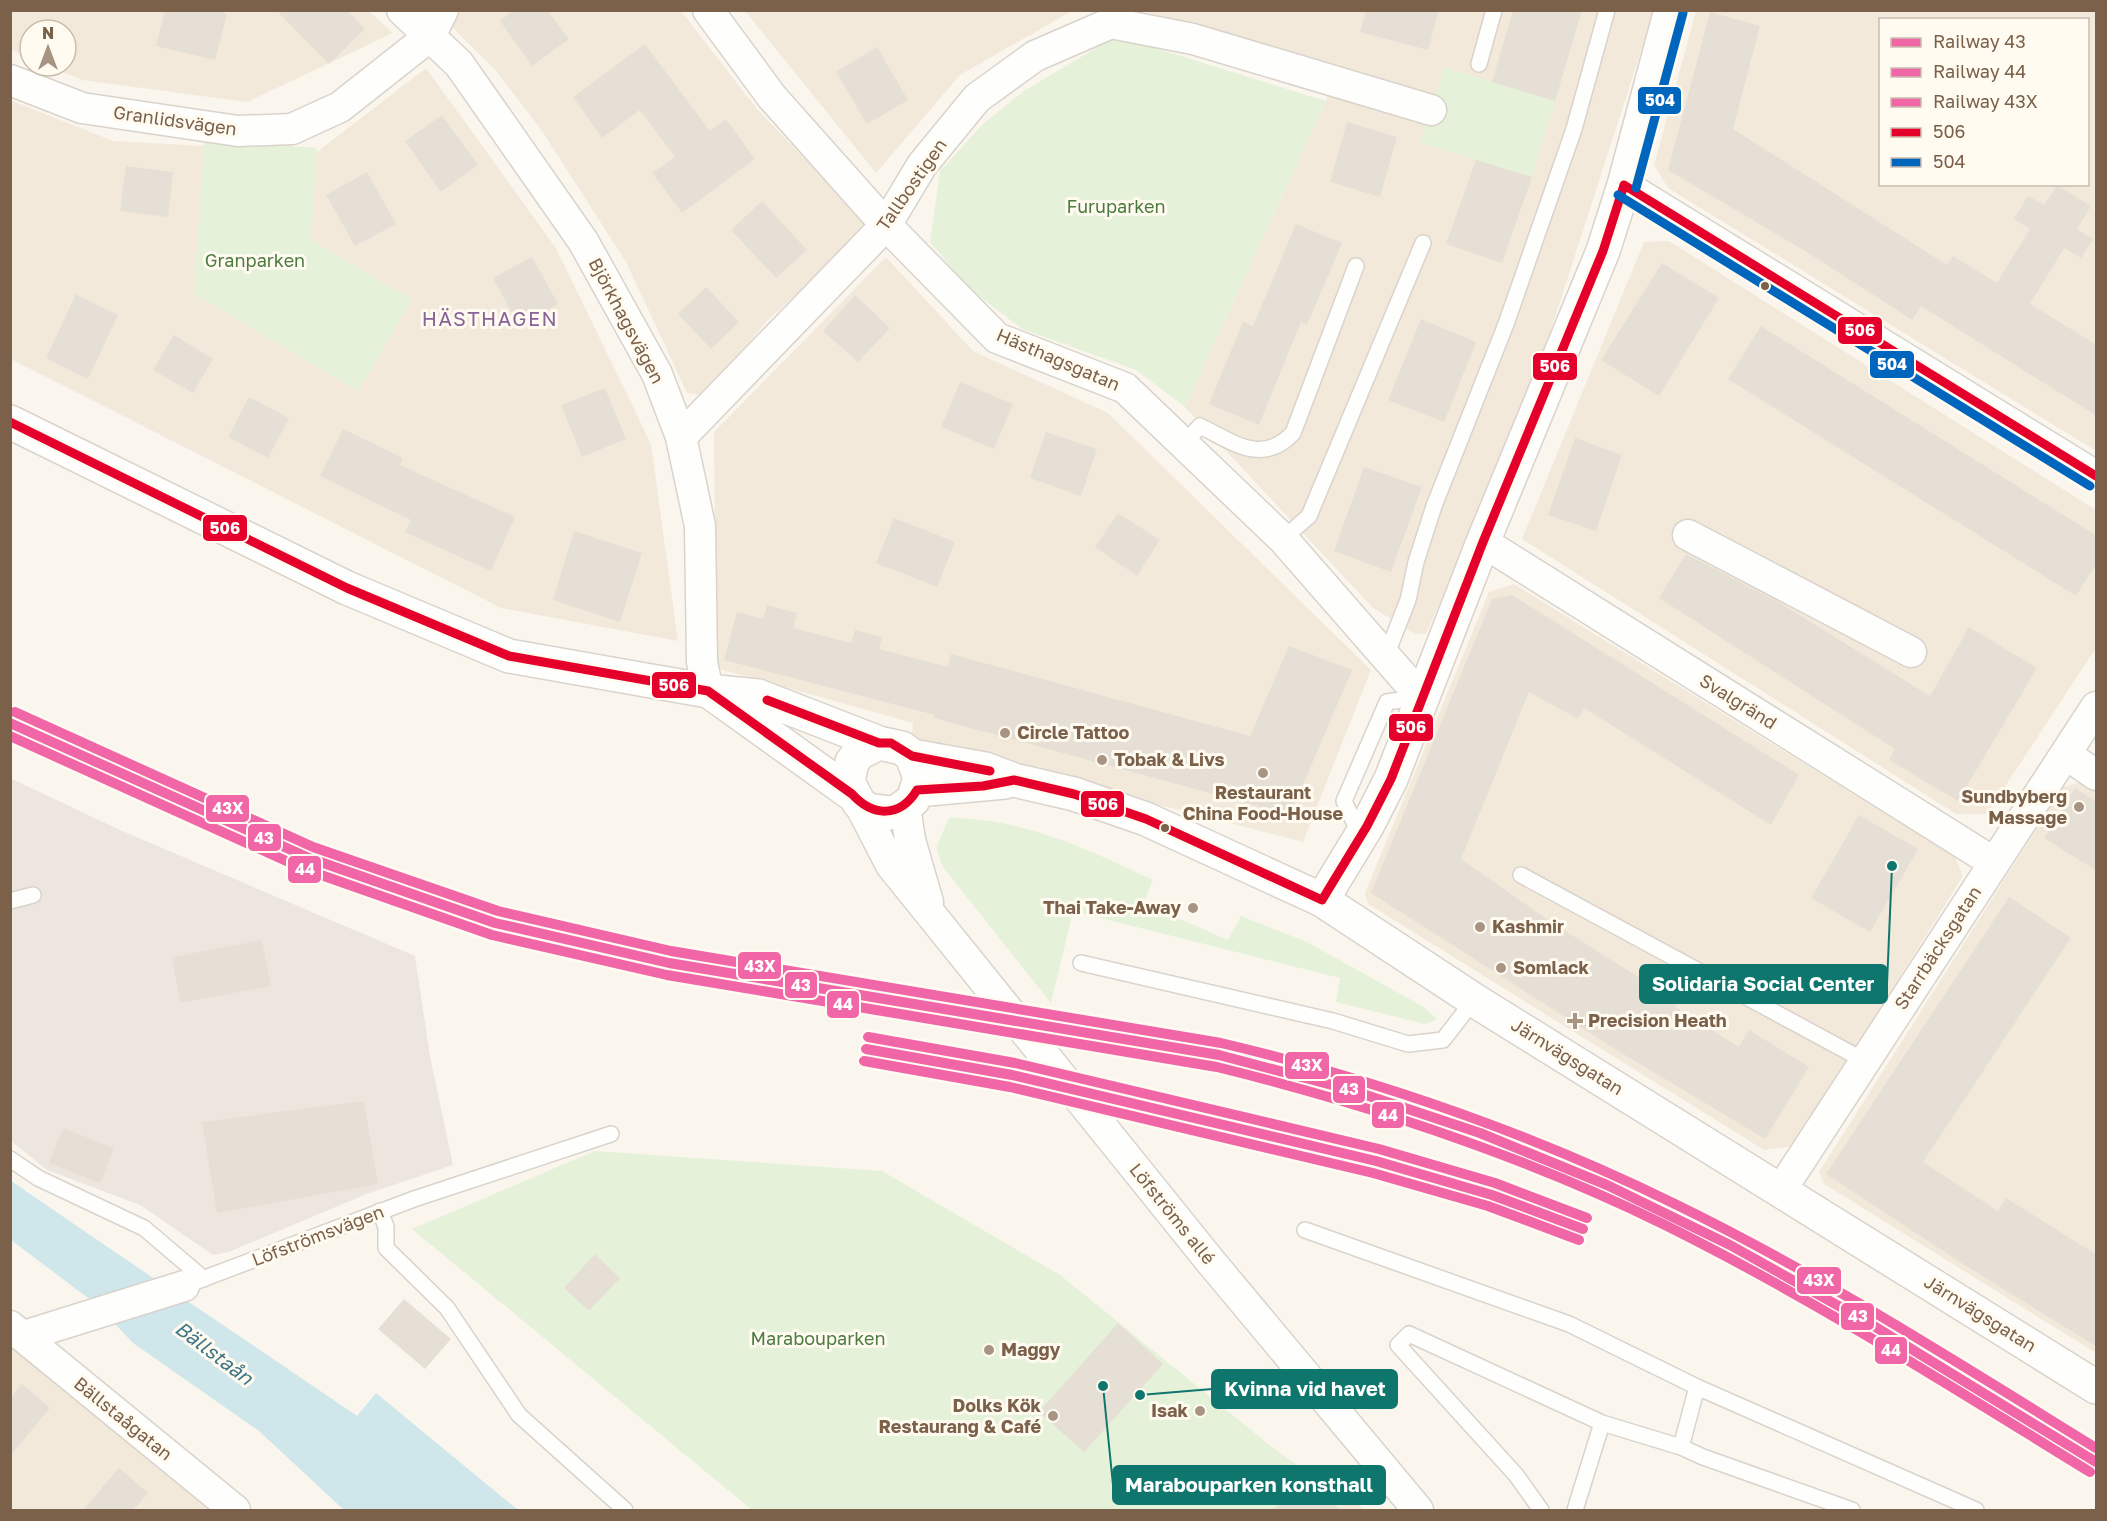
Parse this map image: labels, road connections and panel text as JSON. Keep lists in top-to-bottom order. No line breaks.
{"streets":{"street":["Granlidsvägen","Tallbostigen","Björkhagsvägen","Hästhagsgatan","Svalgränd","Starrbäcksgatan","Järnvägsgatan","Löfströms allé","Löfströmsvägen","Bällstaågatan"]},"crossings":[["Granlidsvägen","Björkhagsvägen"],["Tallbostigen","Björkhagsvägen"],["Tallbostigen","Hästhagsgatan"],["Björkhagsvägen","Järnvägsgatan"],["Svalgränd","Starrbäcksgatan"],["Starrbäcksgatan","Järnvägsgatan"],["Järnvägsgatan","Löfströms allé"],["Löfströmsvägen","Bällstaågatan"]],"districts":["HÄSTHAGEN"],"water":["Bällstaån"],"parks":["Furuparken","Granparken","Marabouparken"],"places":{"other":["Circle Tattoo","Tobak & Livs","Restaurant China Food-House","Sundbyberg Massage","Solidaria Social Center","Thai Take-Away","Kashmir","Somlack","Maggy","Marabouparken konsthall","Kvinna vid havet","Isak","Dolks Kök Restaurang & Café"],"health":["Precision Heath"]},"lines":["transit line 504","transit line 506","rail line 43X","rail line 43","rail line 44"],"legend":["Railway 43","Railway 44","Railway 43X","506","504"],"north":"top"}
